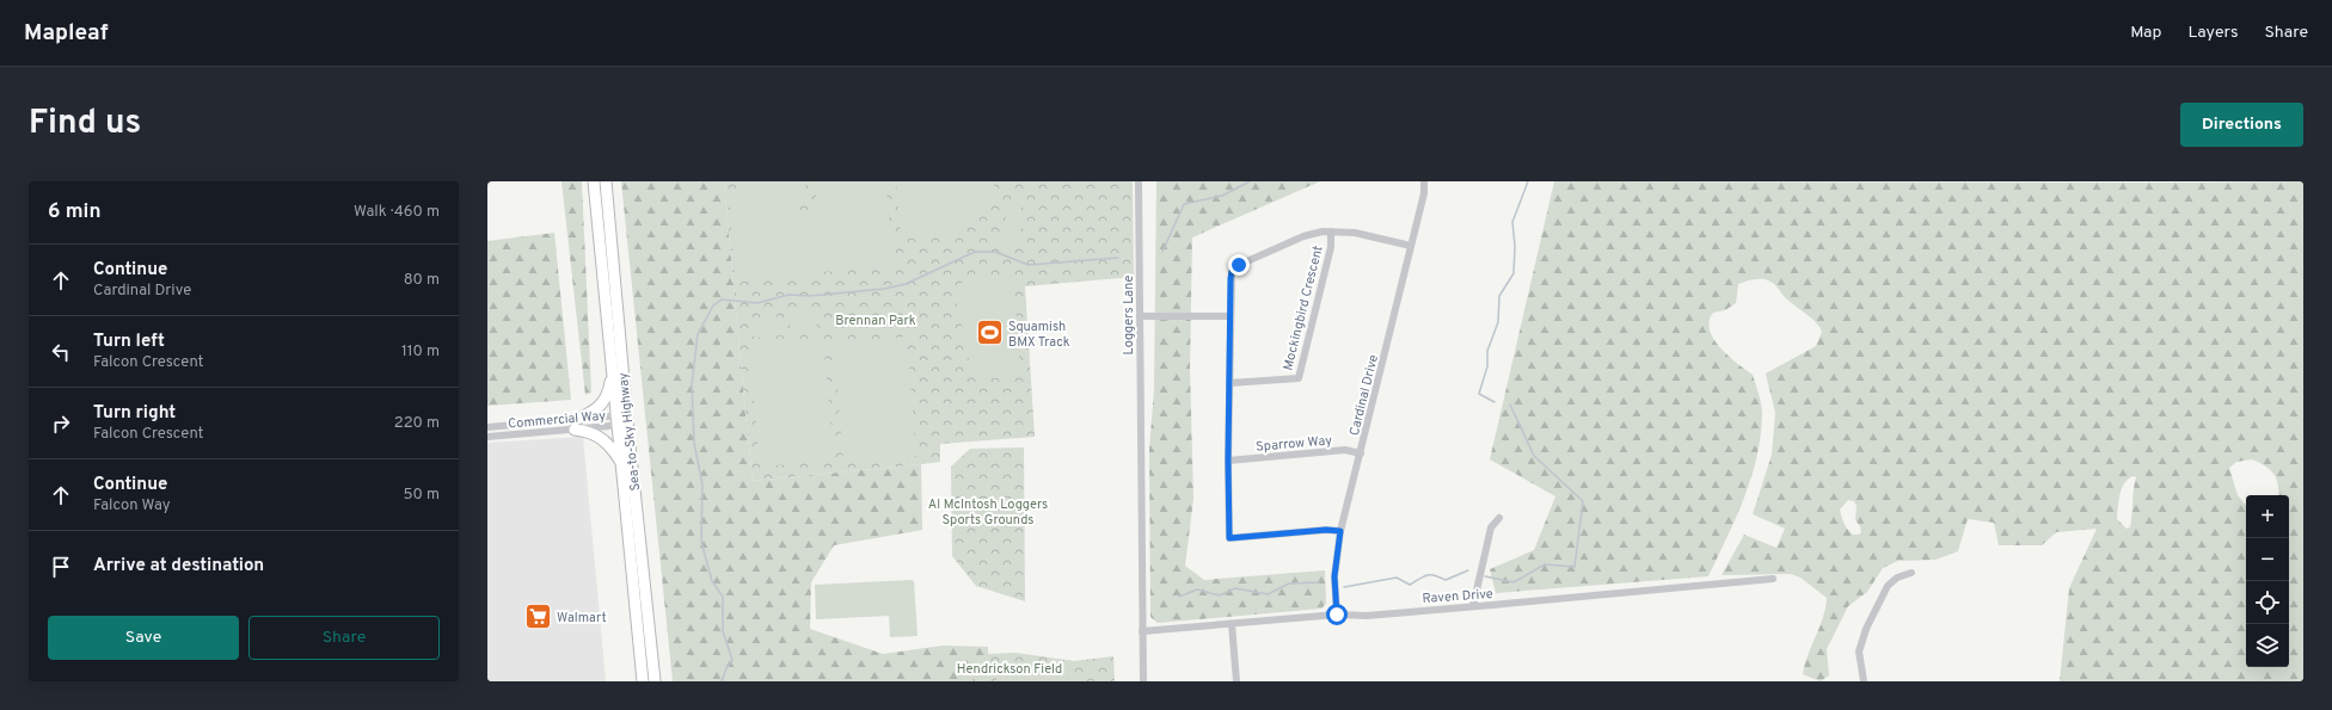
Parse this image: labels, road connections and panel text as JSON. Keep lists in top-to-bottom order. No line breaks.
{"streets":{"highway":["Sea-to-Sky Highway"],"street":["Mockingbird Crescent","Loggers Lane","Cardinal Drive","Commercial Way","Sparrow Way","Raven Drive"]},"crossings":[["Loggers Lane","Raven Drive"],["Cardinal Drive","Sparrow Way"],["Cardinal Drive","Raven Drive"],["Commercial Way","Sea-to-Sky Highway"]],"parks":["Brennan Park","Al McIntosh Loggers Sports Grounds","Hendrickson Field"],"places":{"sports":["Squamish BMX Track"],"supermarket":["Walmart"]},"page":{"header":"Mapleaf","nav":["Map","Layers","Share"],"title":"Find us","buttons":["Directions",["Save","Share"]],"heading":["6 min","Walk · 460 m"],"list":[["Continue","Cardinal Drive","80 m"],["Turn left","Falcon Crescent","110 m"],["Turn right","Falcon Crescent","220 m"],["Continue","Falcon Way","50 m"],"Arrive at destination"],"map_buttons":["+","−"]}}
